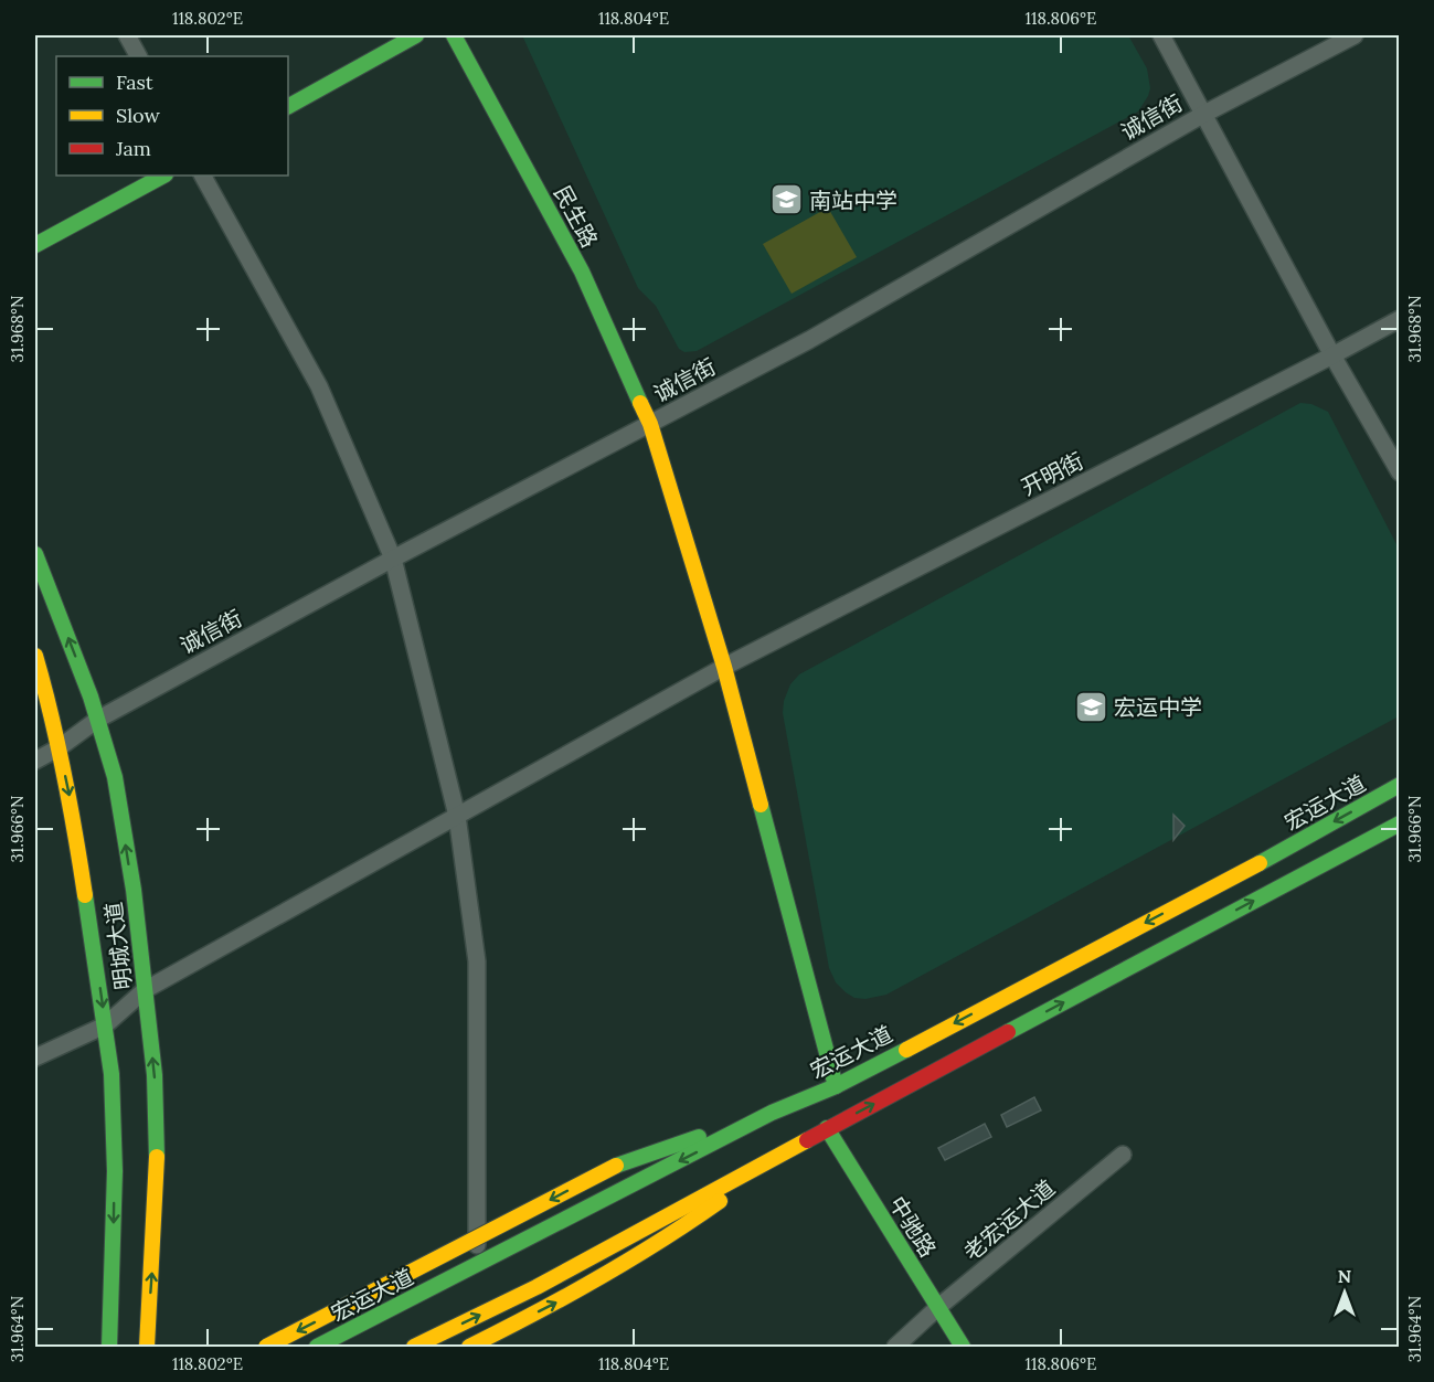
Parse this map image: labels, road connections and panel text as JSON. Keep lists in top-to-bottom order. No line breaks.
{"streets":{"main road":["民生路","宏运大道","明城大道","中驰路"],"street":["诚信街","开明街","老宏运大道"]},"crossings":[["诚信街","民生路"],["诚信街","明城大道"],["民生路","开明街"],["民生路","宏运大道"],["开明街","明城大道"],["老宏运大道","中驰路"]],"places":{"school or university":["南站中学","宏运中学"]},"legend":["Fast","Slow","Jam"],"north":"top","coordinates":["118.802°E","118.804°E","118.806°E","31.968°N","31.966°N","31.964°N"]}
